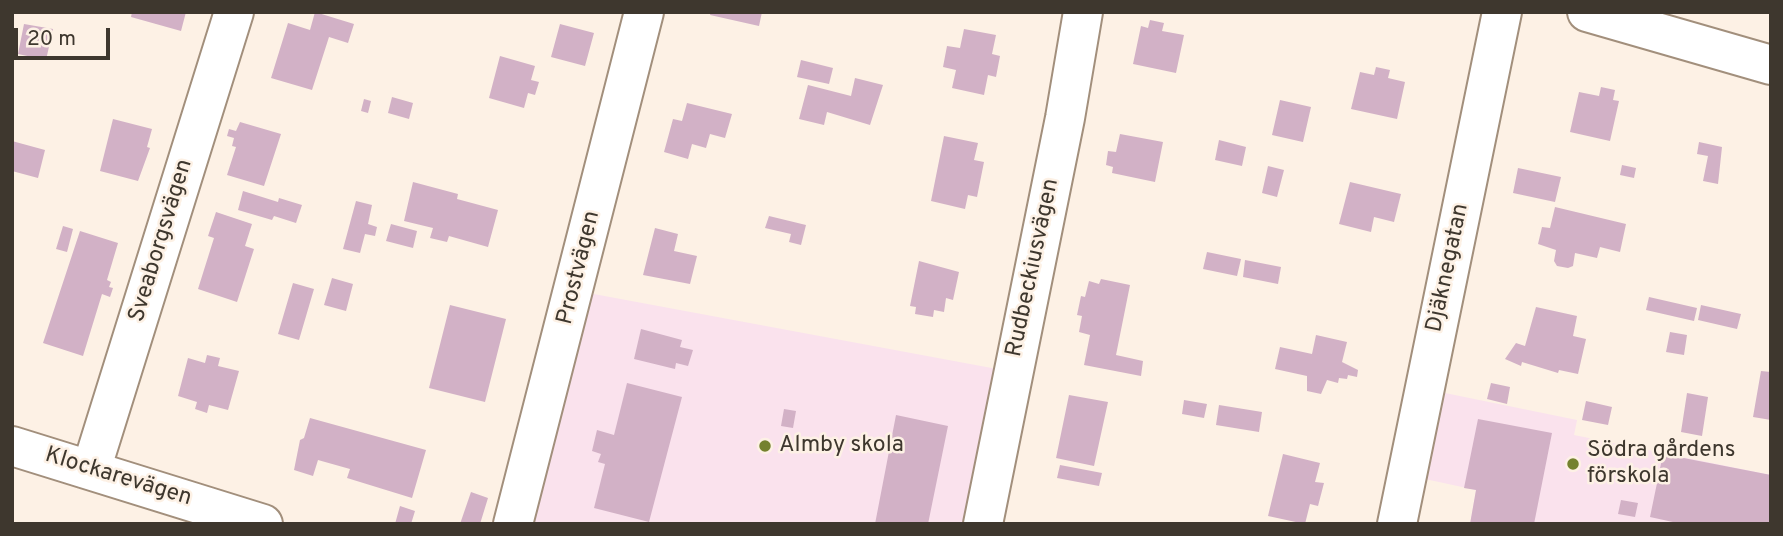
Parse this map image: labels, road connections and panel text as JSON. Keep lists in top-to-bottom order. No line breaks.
{"streets":{"street":["Sveaborgsvägen","Prostvägen","Rudbeckiusvägen","Djäknegatan","Klockarevägen"]},"crossings":[["Sveaborgsvägen","Klockarevägen"]],"places":["Almby skola","Södra gårdens förskola"],"scale_bar":"20 m"}
